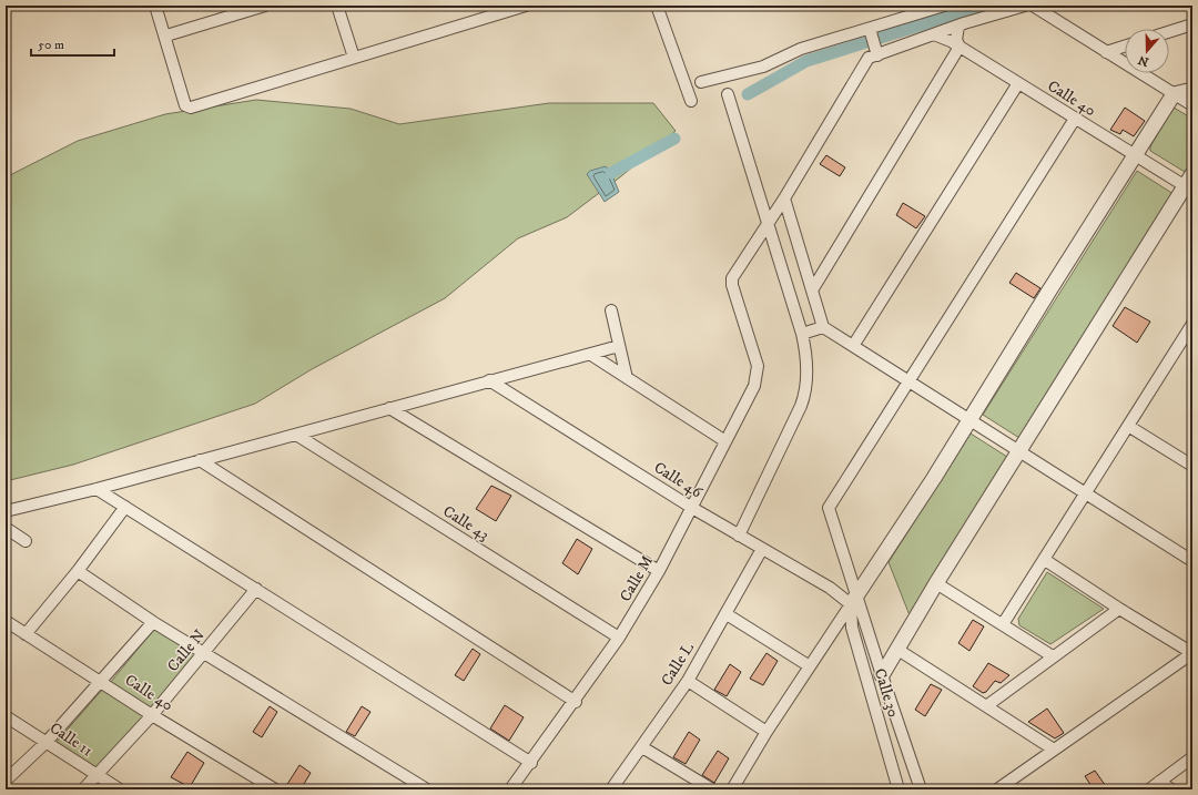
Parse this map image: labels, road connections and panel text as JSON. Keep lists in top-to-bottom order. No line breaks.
{"streets":{"street":["Calle 40","Calle 46","Calle 43","Calle M","Calle N","Calle L","Calle 30","Calle 11"]},"crossings":[["Calle 40","Calle N"],["Calle 46","Calle M"],["Calle 46","Calle L"],["Calle 46","Calle 30"],["Calle 43","Calle M"],["Calle N","Calle 11"]],"scale_bar":"50 m","north":"bottom"}
